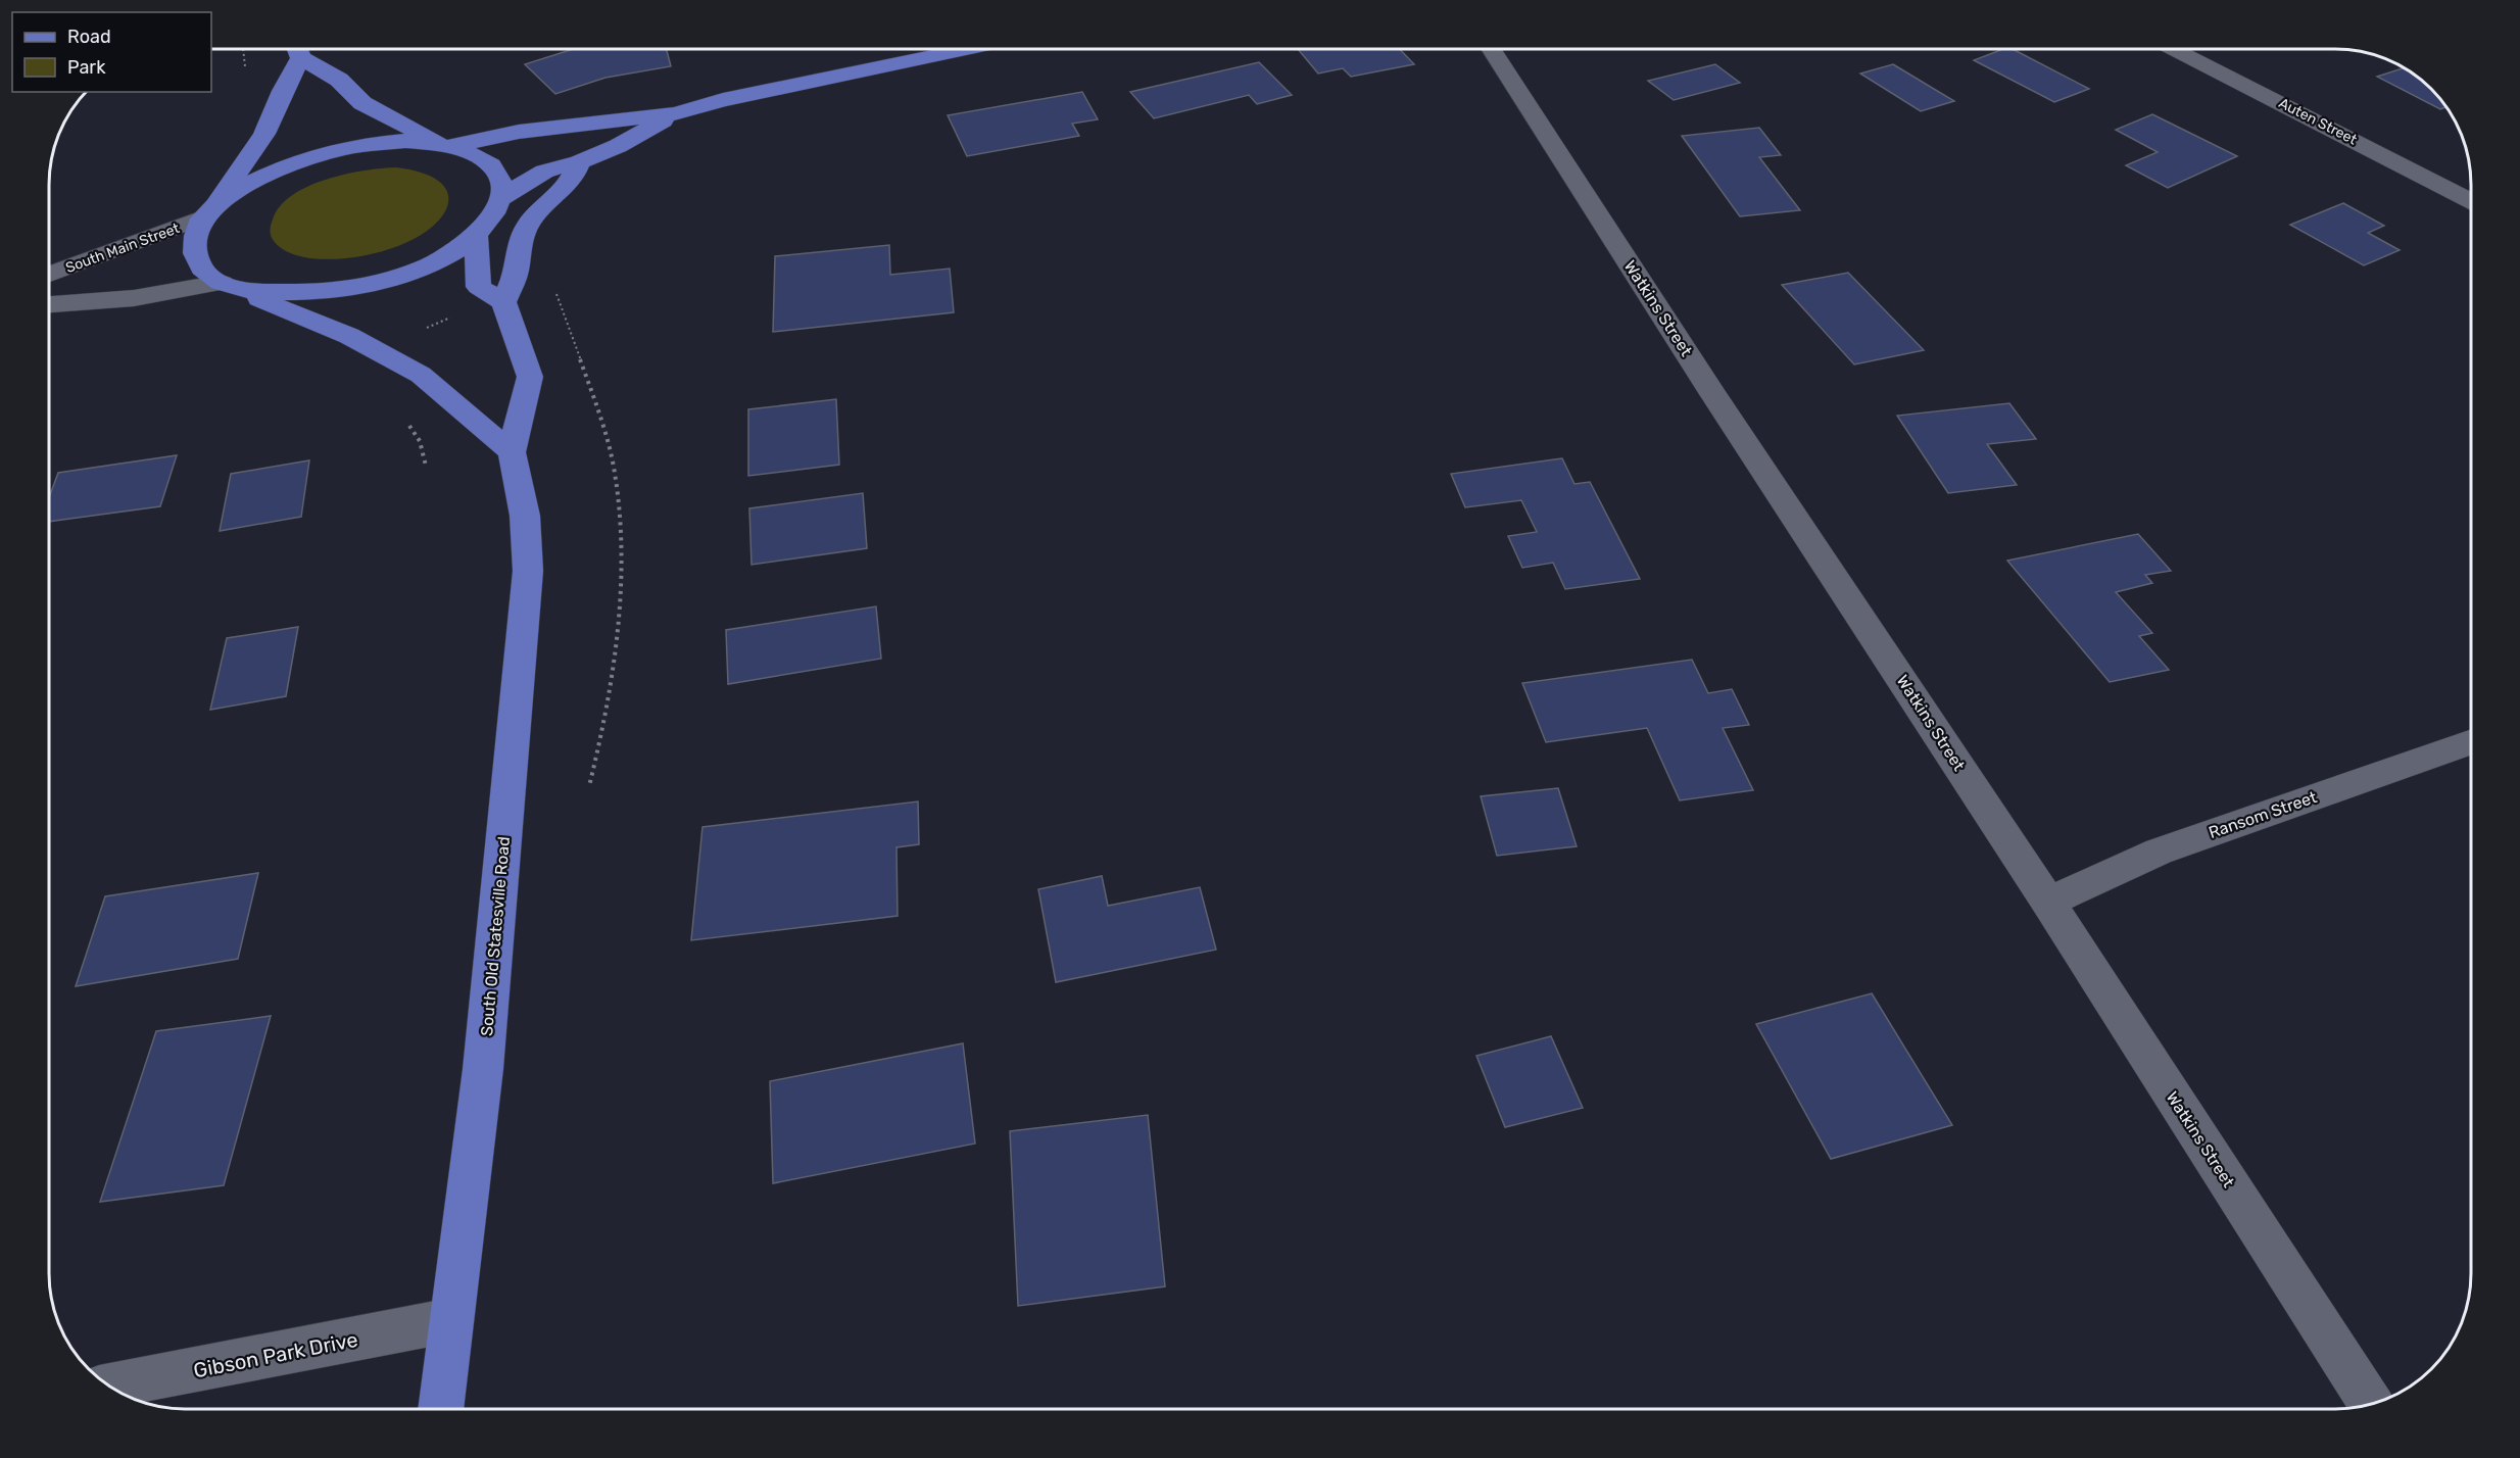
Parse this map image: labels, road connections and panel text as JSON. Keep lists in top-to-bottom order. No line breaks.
{"streets":{"main road":["South Old Statesville Road"],"street":["Auten Street","South Main Street","Watkins Street","Ransom Street","Gibson Park Drive"]},"crossings":[["Watkins Street","Ransom Street"],["South Old Statesville Road","Gibson Park Drive"]],"legend":["Road","Park"]}
